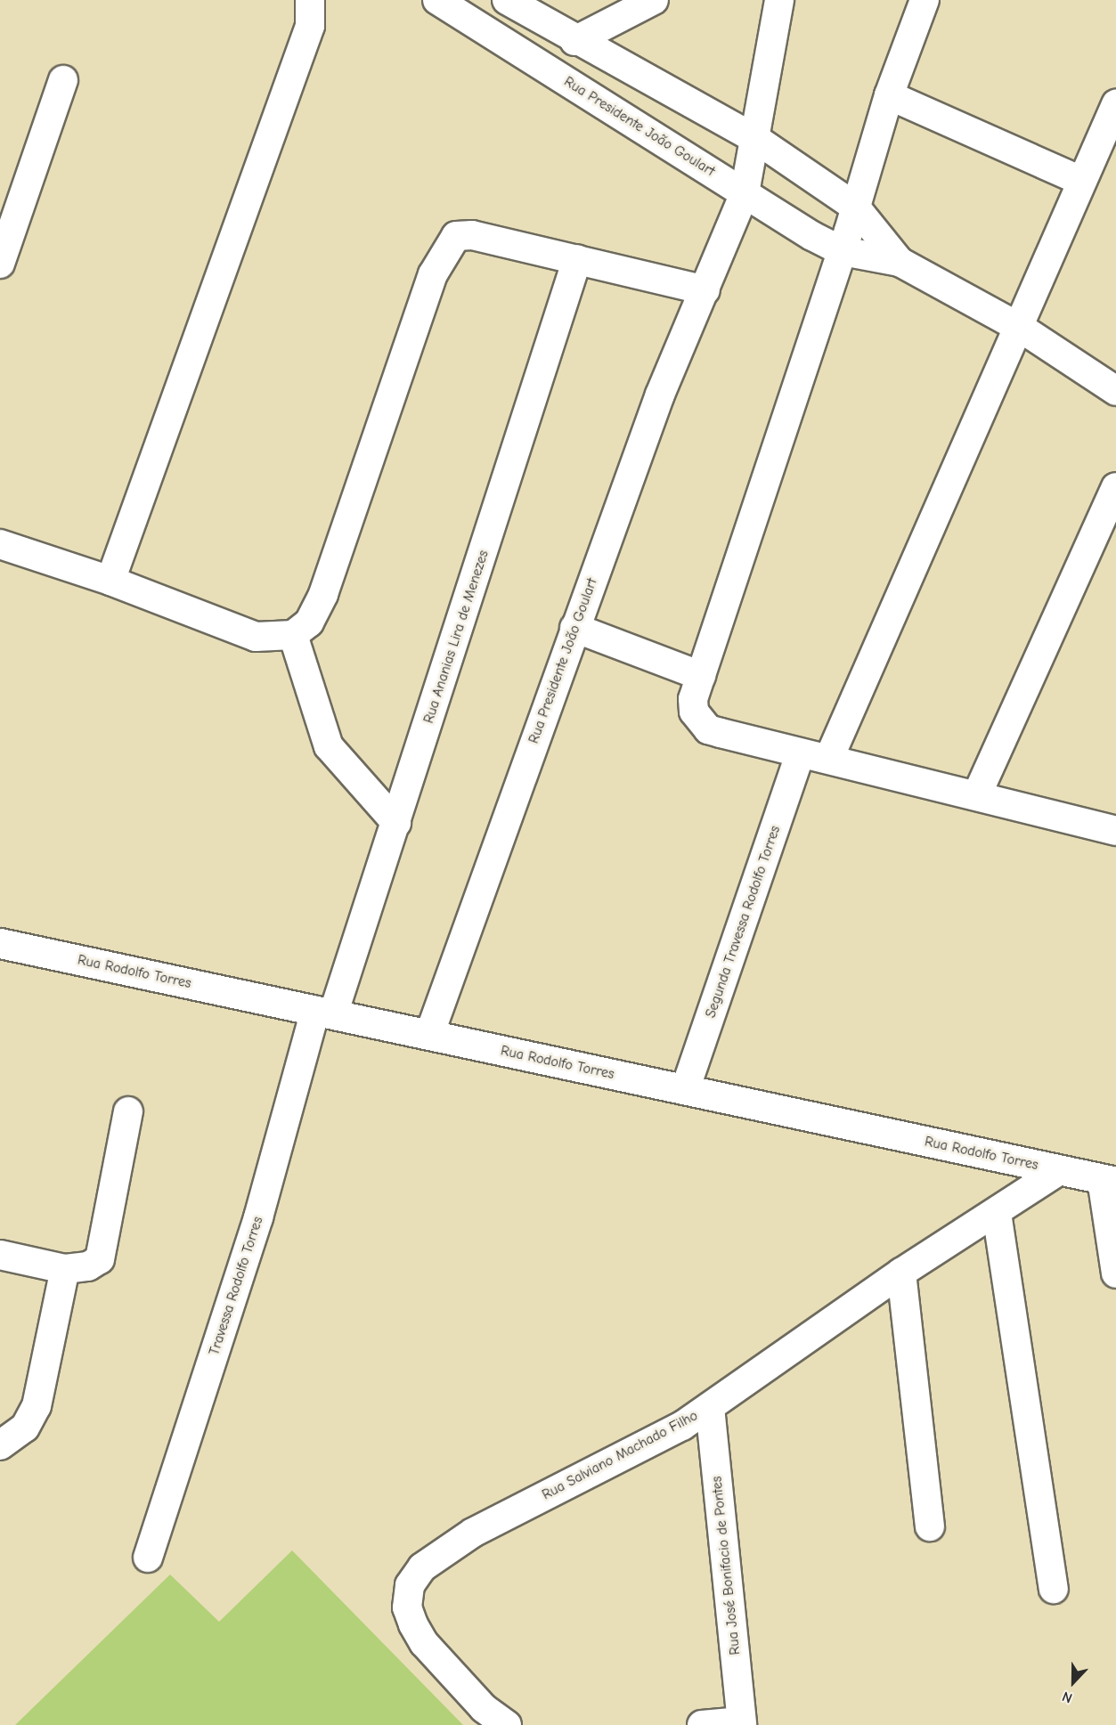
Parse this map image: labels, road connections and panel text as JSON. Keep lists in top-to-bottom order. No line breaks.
{"streets":{"main road":["Rua Rodolfo Torres"],"street":["Rua Presidente João Goulart","Rua Ananias Lira de Menezes","Segunda Travessa Rodolfo Torres","Travessa Rodolfo Torres","Rua Salviano Machado Filho","Rua José Bonifacio de Pontes"]},"crossings":[["Rua Presidente João Goulart","Rua Rodolfo Torres"],["Rua Ananias Lira de Menezes","Rua Rodolfo Torres"],["Rua Ananias Lira de Menezes","Travessa Rodolfo Torres"],["Segunda Travessa Rodolfo Torres","Rua Rodolfo Torres"],["Rua Rodolfo Torres","Travessa Rodolfo Torres"],["Rua Rodolfo Torres","Rua Salviano Machado Filho"],["Rua Salviano Machado Filho","Rua José Bonifacio de Pontes"]],"north":"bottom"}
